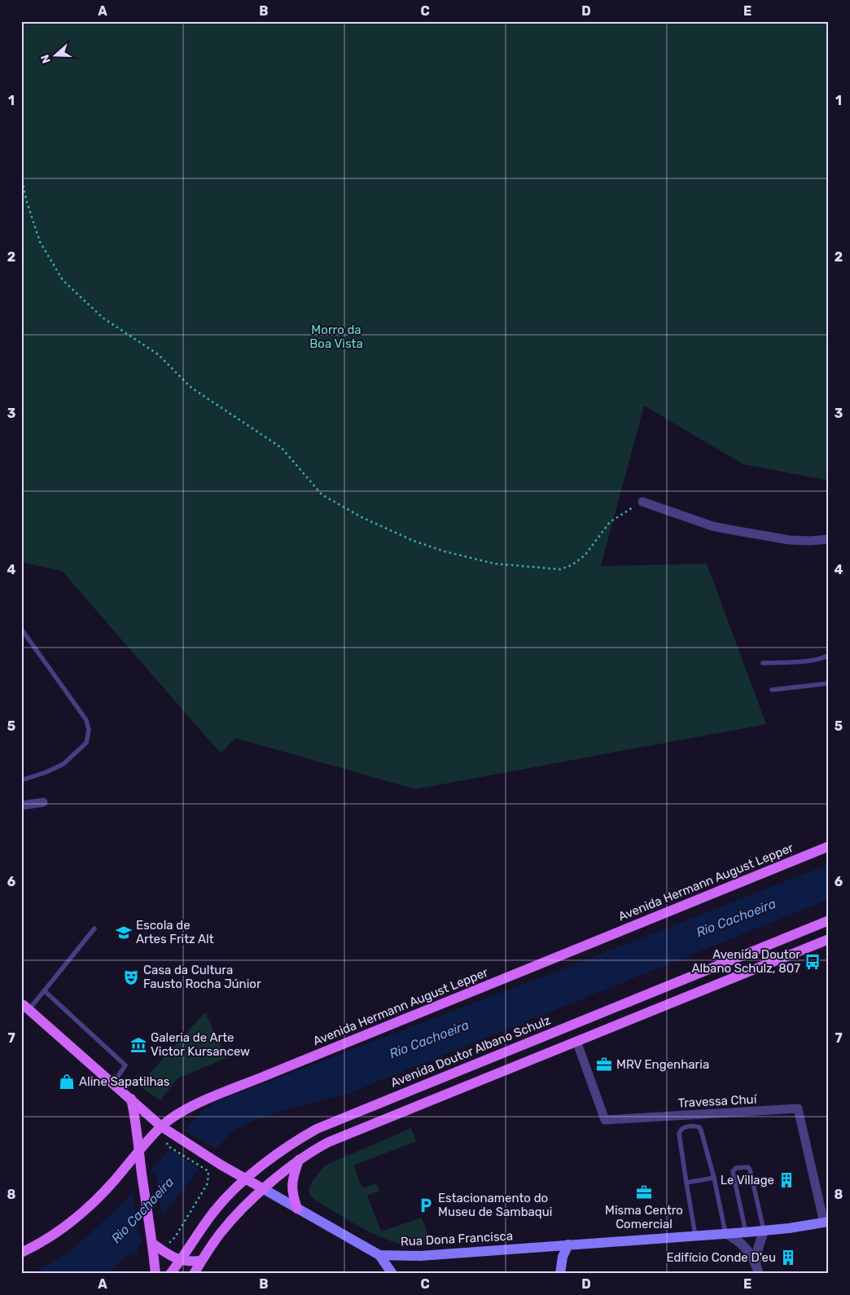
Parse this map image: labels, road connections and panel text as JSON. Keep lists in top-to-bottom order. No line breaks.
{"streets":{"main road":["Avenida Hermann August Lepper","Avenida Doutor Albano Schulz","Rua Dona Francisca"],"street":["Travessa Chuí"]},"crossings":[["Avenida Hermann August Lepper","Rua Dona Francisca"],["Avenida Doutor Albano Schulz","Rua Dona Francisca"],["Travessa Chuí","Rua Dona Francisca"]],"water":["Rio Cachoeira"],"parks":["Morro da Boa Vista"],"places":{"school or university":["Escola de Artes Fritz Alt"],"bus stop":["Avenida Doutor Albano Schulz, 807"],"theatre":["Casa da Cultura Fausto Rocha Júnior"],"museum":["Galeria de Arte Victor Kursancew"],"office":["MRV Engenharia","Misma Centro Comercial"],"shop":["Aline Sapatilhas"],"building":["Le Village","Edifício Conde D'eu"],"parking":["Estacionamento do Museu de Sambaqui"]},"north":"left","grid":{"columns":["A","B","C","D","E"],"rows":["1","2","3","4","5","6","7","8"]}}
